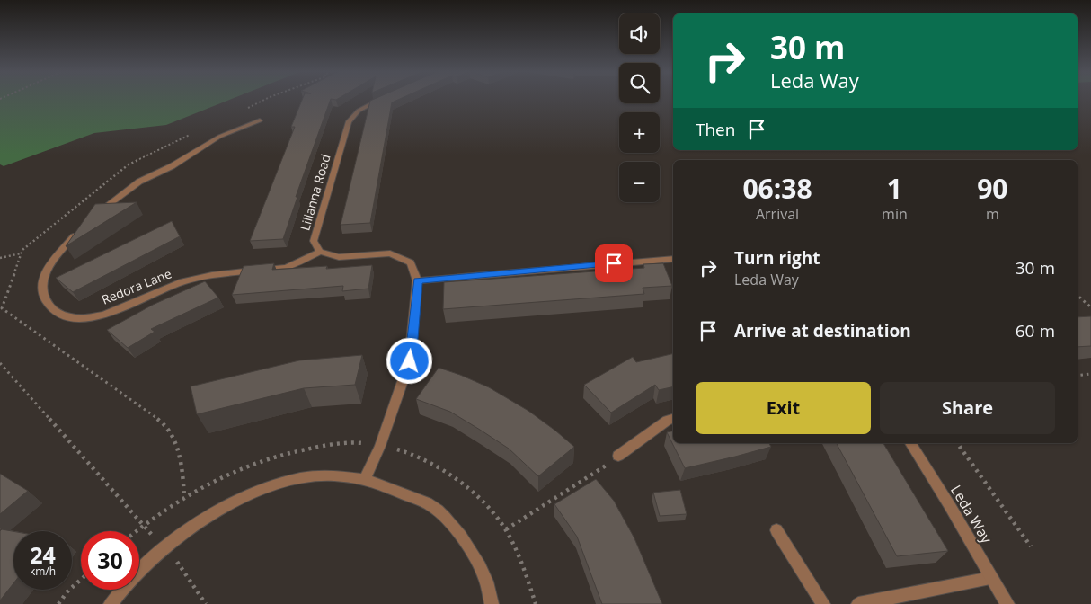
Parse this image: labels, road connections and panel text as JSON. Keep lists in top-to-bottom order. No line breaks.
{"streets":{"street":["Lilianna Road","Redora Lane","Leda Way"]},"crossings":[["Lilianna Road","Redora Lane"]],"page":{"map_buttons":["+","−"],"turn":["30 m","Leda Way"],"then":"Then","eta":["06:38","Arrival","1","min","90","m"],"list":[{"name":"Turn right","note":"Leda Way","value":"30 m"},{"name":"Arrive at destination","value":"60 m"}],"buttons":["Exit","Share"],"speed":"24 km/h","limit":"30"}}
